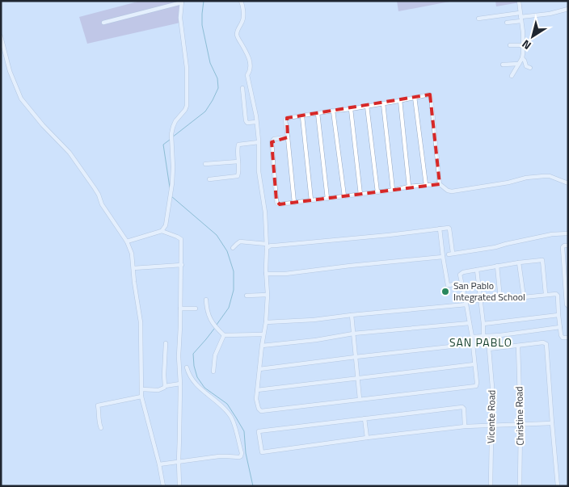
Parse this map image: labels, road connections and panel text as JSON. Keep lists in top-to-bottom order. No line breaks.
{"streets":{"street":["Christine Road","Vicente Road"]},"crossings":[["Christine Road","Vicente Road"]],"districts":["SAN PABLO"],"places":["San Pablo Integrated School"],"north":"bottom left"}
